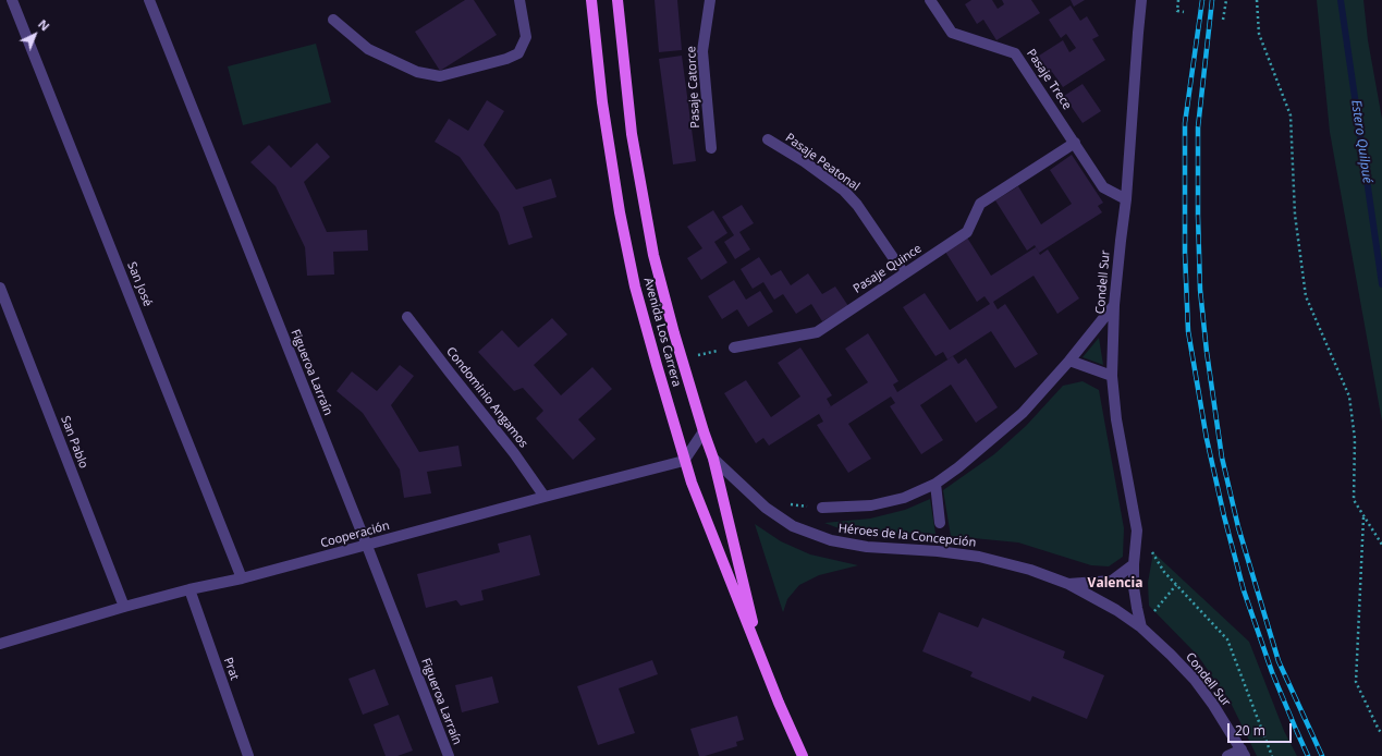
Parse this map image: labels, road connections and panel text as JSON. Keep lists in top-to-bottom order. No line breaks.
{"streets":{"main road":["Avenida Los Carrera"],"street":["Pasaje Trece","Pasaje Catorce","Pasaje Peatonal","Pasaje Quince","Condell Sur","San José","Figueroa Larraín","Condominio Angamos","San Pablo","Cooperación","Héroes de la Concepción","Prat"]},"crossings":[["Pasaje Trece","Pasaje Quince"],["Pasaje Trece","Condell Sur"],["Pasaje Peatonal","Pasaje Quince"],["Condell Sur","Héroes de la Concepción"],["San José","Cooperación"],["Avenida Los Carrera","Cooperación"],["Avenida Los Carrera","Héroes de la Concepción"],["Figueroa Larraín","Cooperación"],["Condominio Angamos","Cooperación"],["San Pablo","Cooperación"],["Cooperación","Prat"]],"districts":["Valencia"],"water":["Estero Quilpué"],"scale_bar":"20 m","north":"top right"}
